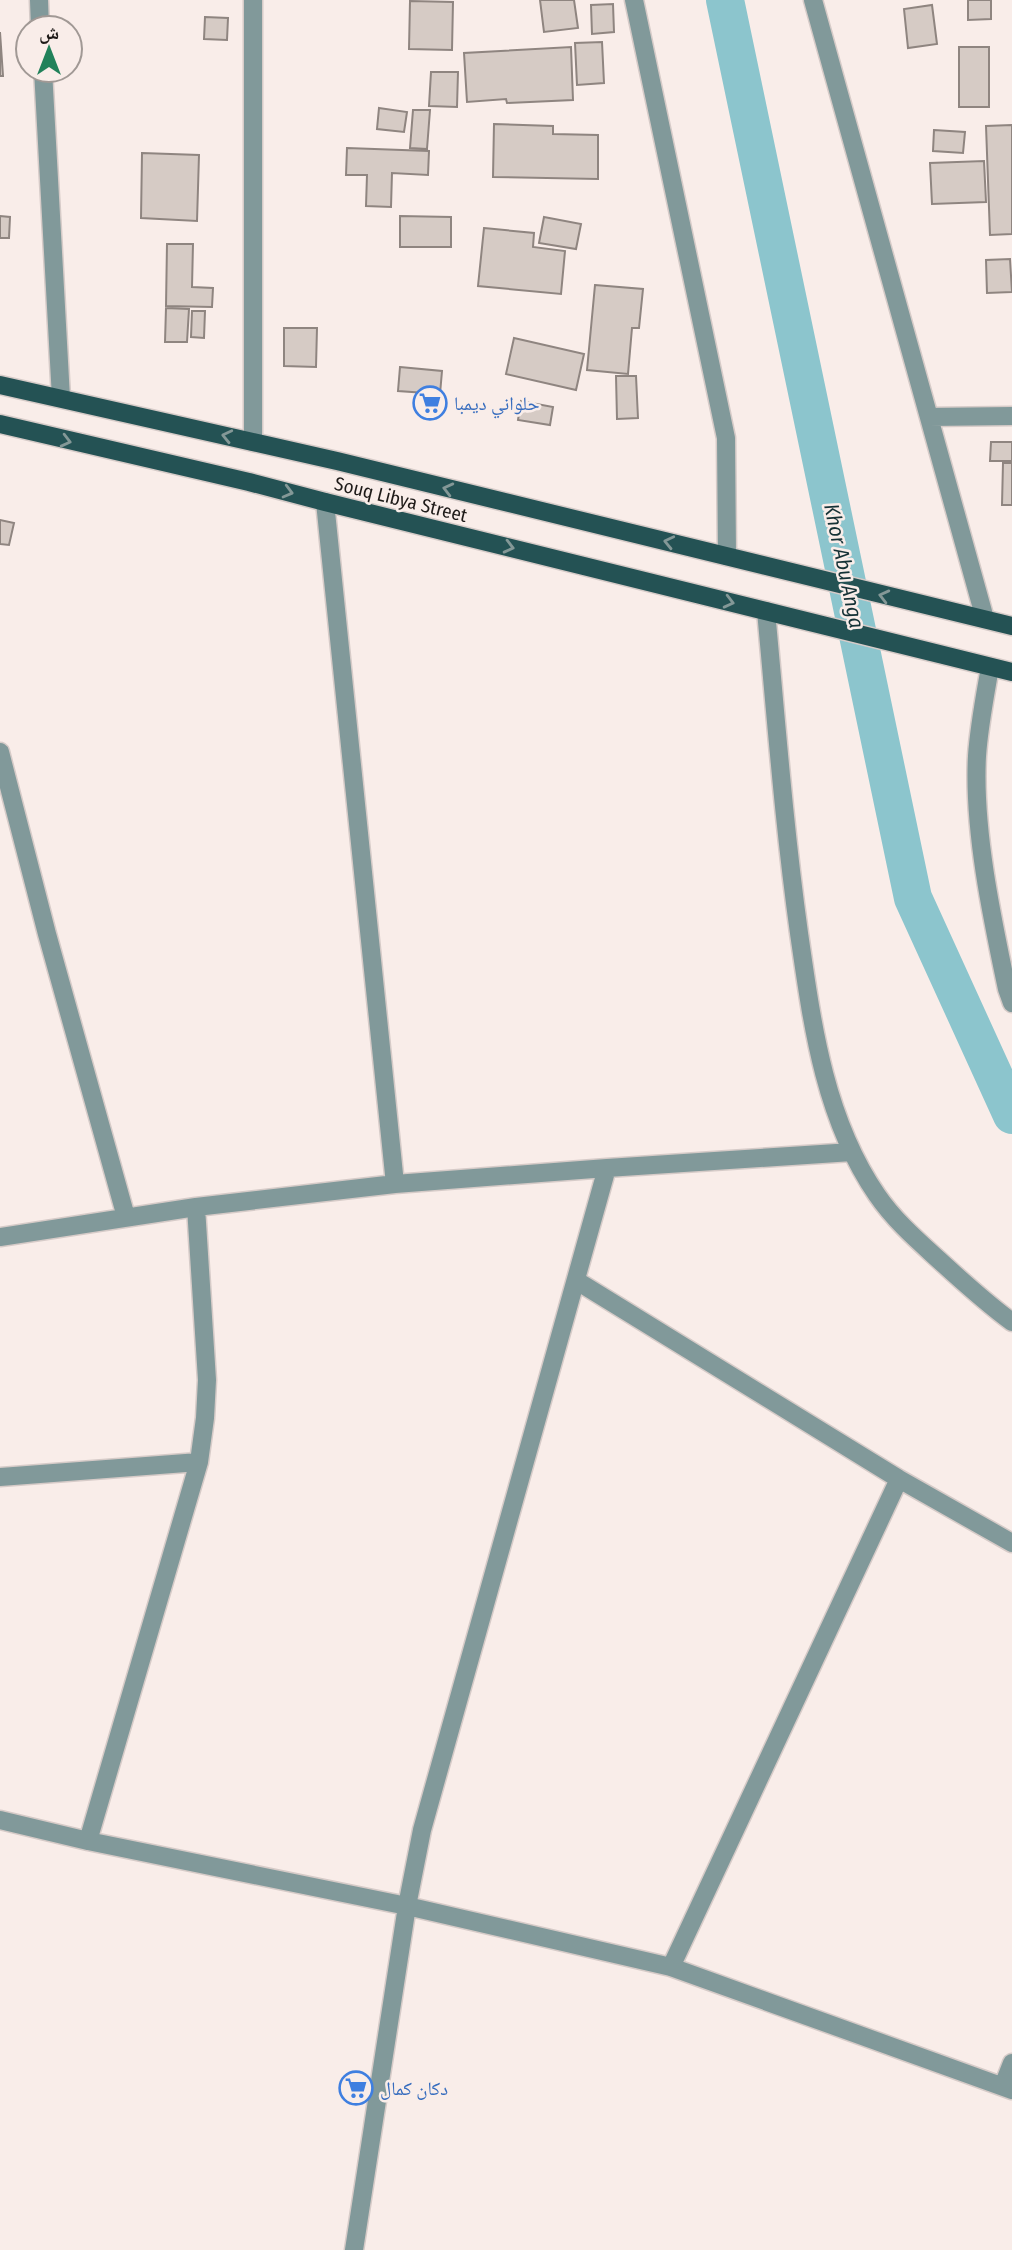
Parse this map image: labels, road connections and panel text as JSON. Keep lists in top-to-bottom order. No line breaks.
{"streets":{"main road":["Souq Libya Street"]},"water":["Khor Abu Anga"],"places":{"supermarket":["حلواني ديمبا","دكان كمال"]},"north":"top"}
